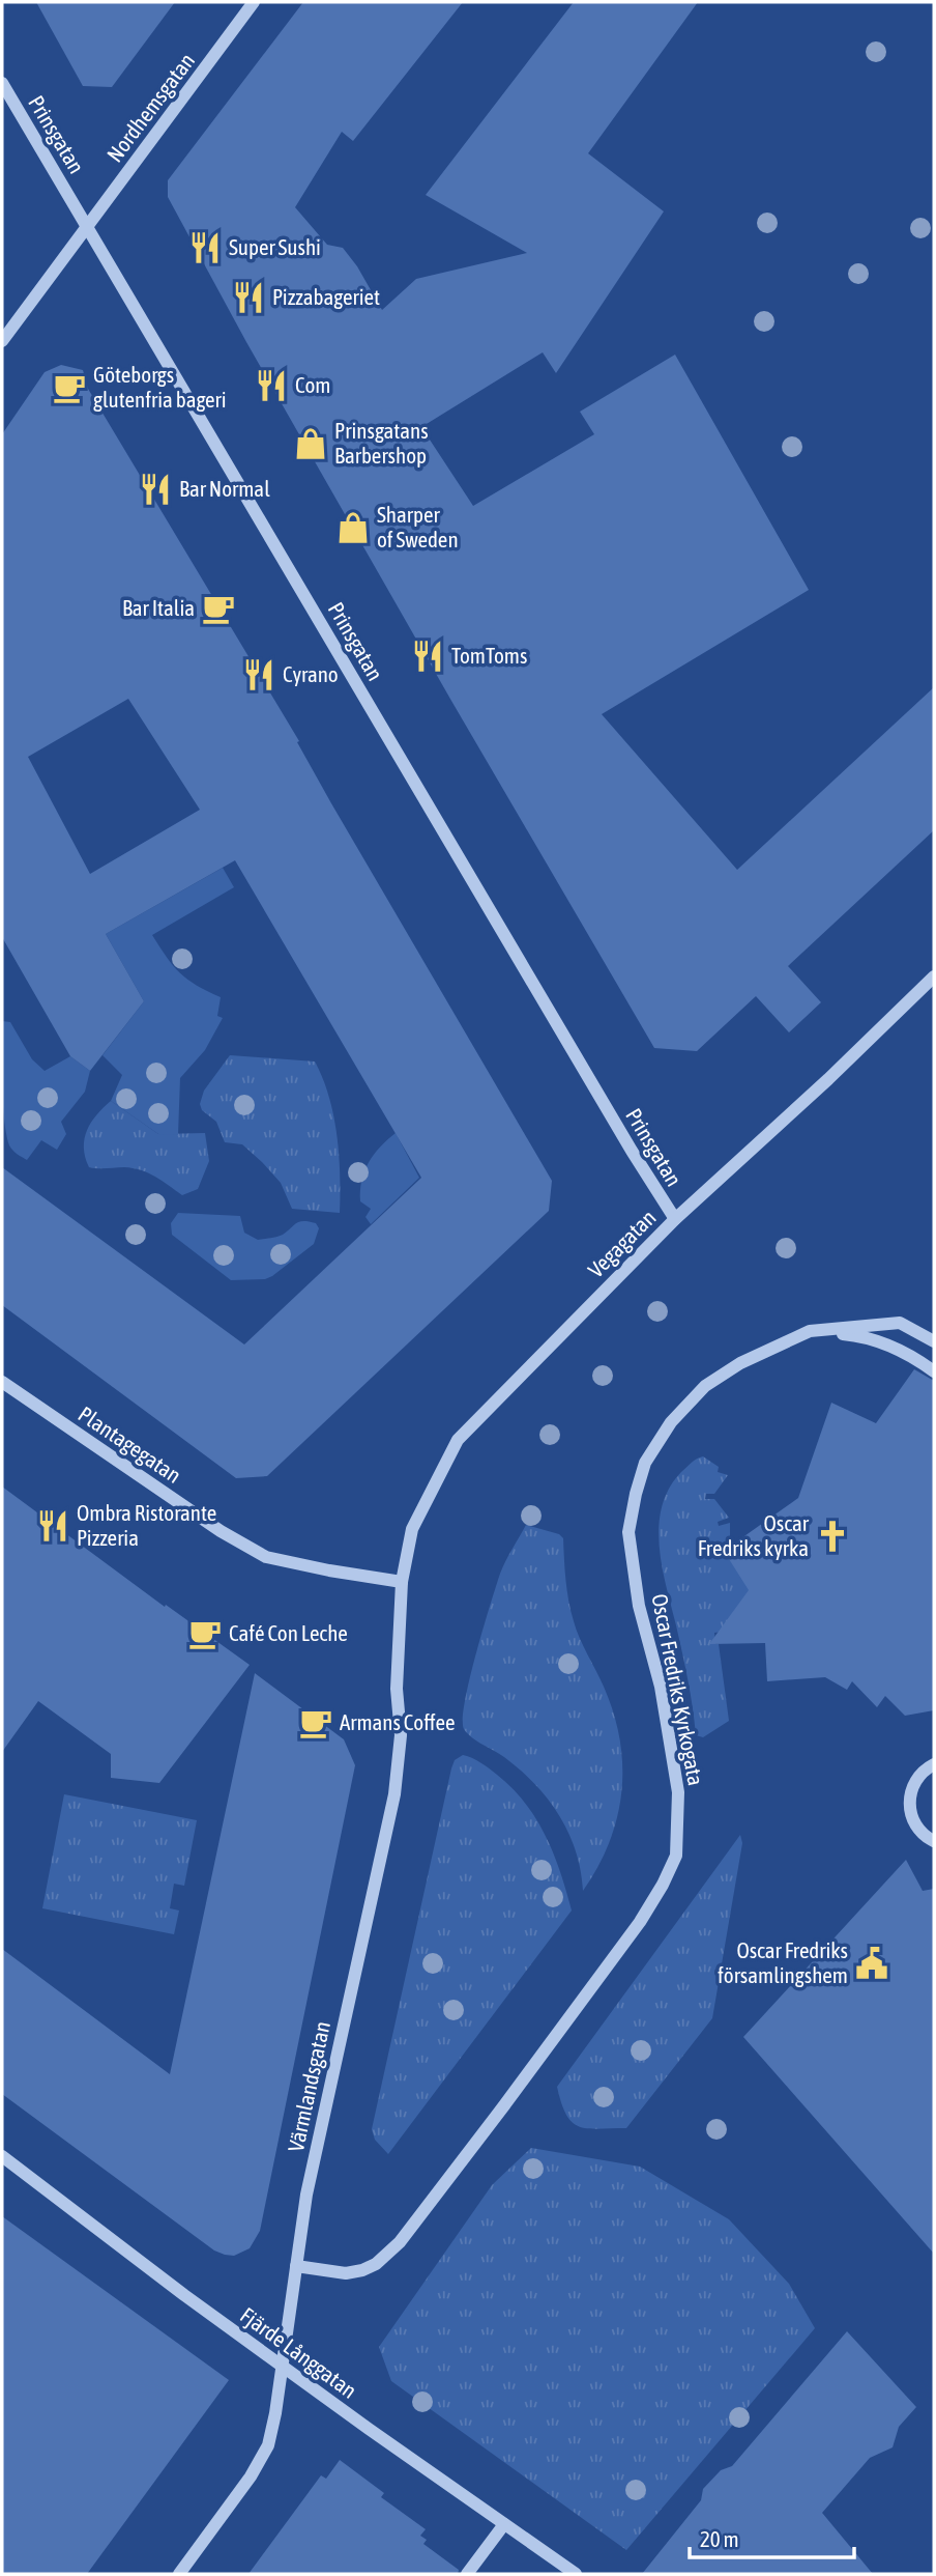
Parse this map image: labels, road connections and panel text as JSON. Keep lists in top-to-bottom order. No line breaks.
{"streets":{"street":["Nordhemsgatan","Prinsgatan","Vegagatan","Plantagegatan","Oscar Fredriks Kyrkogata","Värmlandsgatan","Fjärde Långgatan"]},"crossings":[["Nordhemsgatan","Prinsgatan"],["Prinsgatan","Vegagatan"],["Vegagatan","Plantagegatan"],["Vegagatan","Värmlandsgatan"],["Plantagegatan","Värmlandsgatan"],["Oscar Fredriks Kyrkogata","Värmlandsgatan"],["Värmlandsgatan","Fjärde Långgatan"]],"places":{"restaurant":["Super Sushi","Pizzabageriet","Com","Bar Normal","TomToms","Cyrano","Ombra Ristorante Pizzeria"],"cafe":["Göteborgs glutenfria bageri","Bar Italia","Café Con Leche","Armans Coffee"],"shop":["Prinsgatans Barbershop","Sharper of Sweden"],"church":["Oscar Fredriks kyrka"],"public building":["Oscar Fredriks församlingshem"]},"scale_bar":"20 m"}
